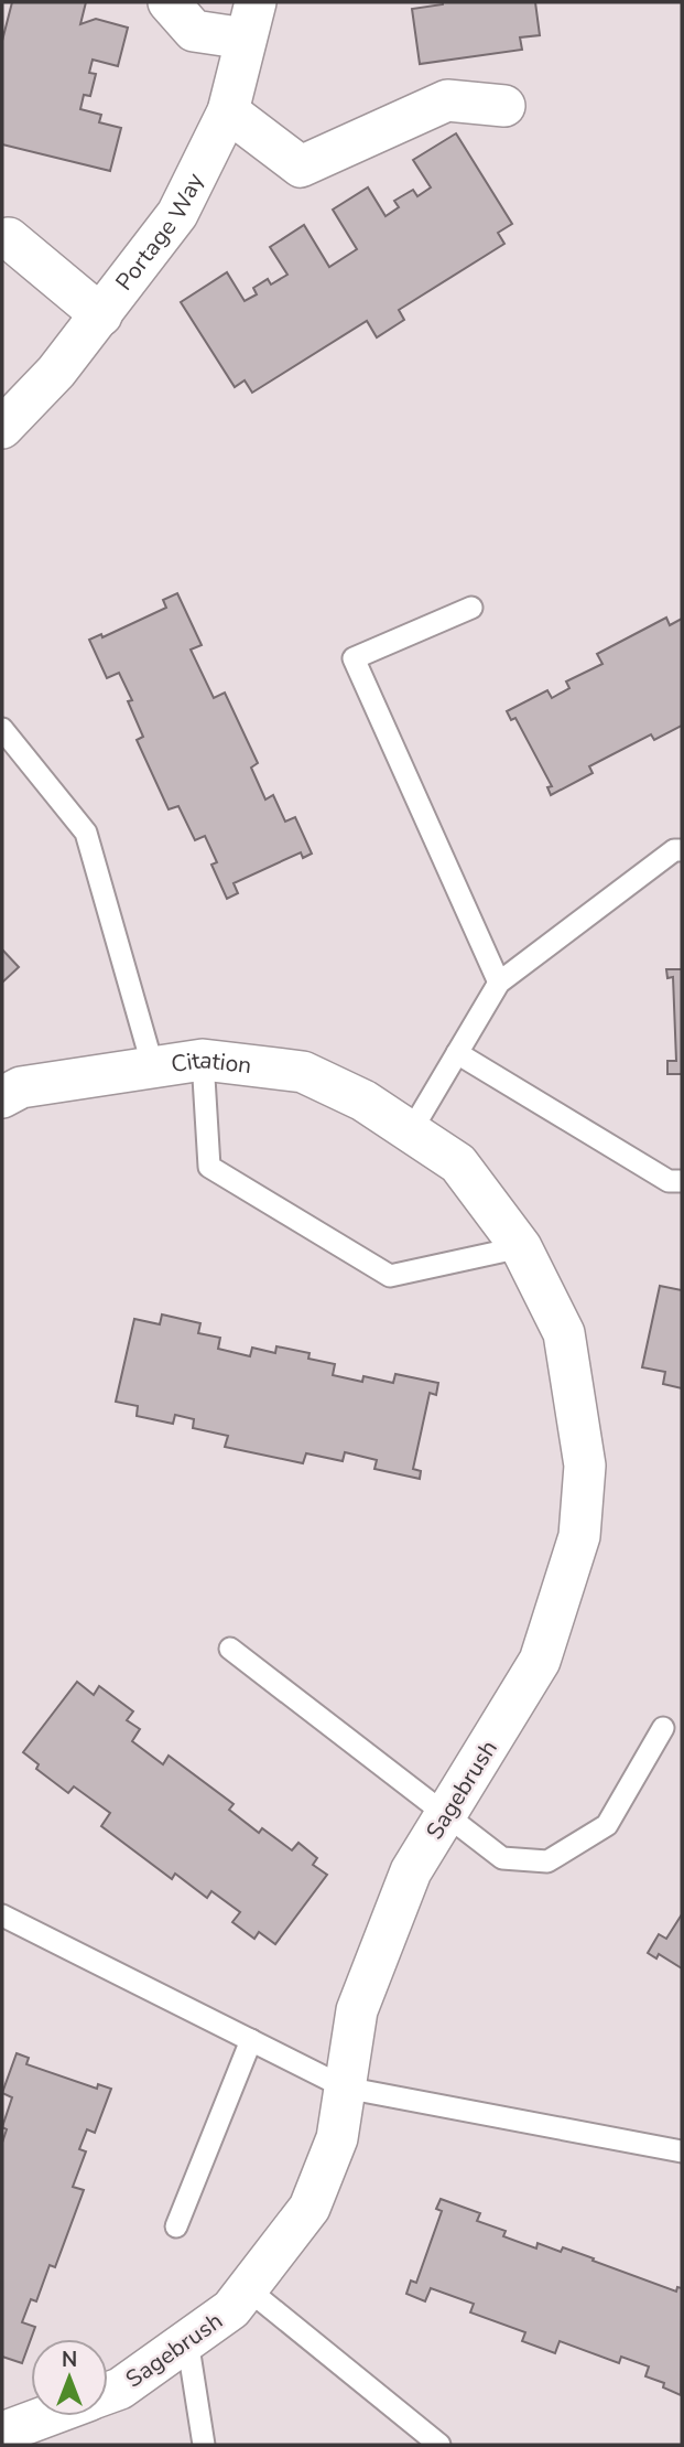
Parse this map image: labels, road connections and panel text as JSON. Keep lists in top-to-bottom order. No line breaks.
{"streets":{"street":["Portage Way","Citation","Sagebrush"]},"crossings":[["Citation","Sagebrush"]],"north":"top"}
